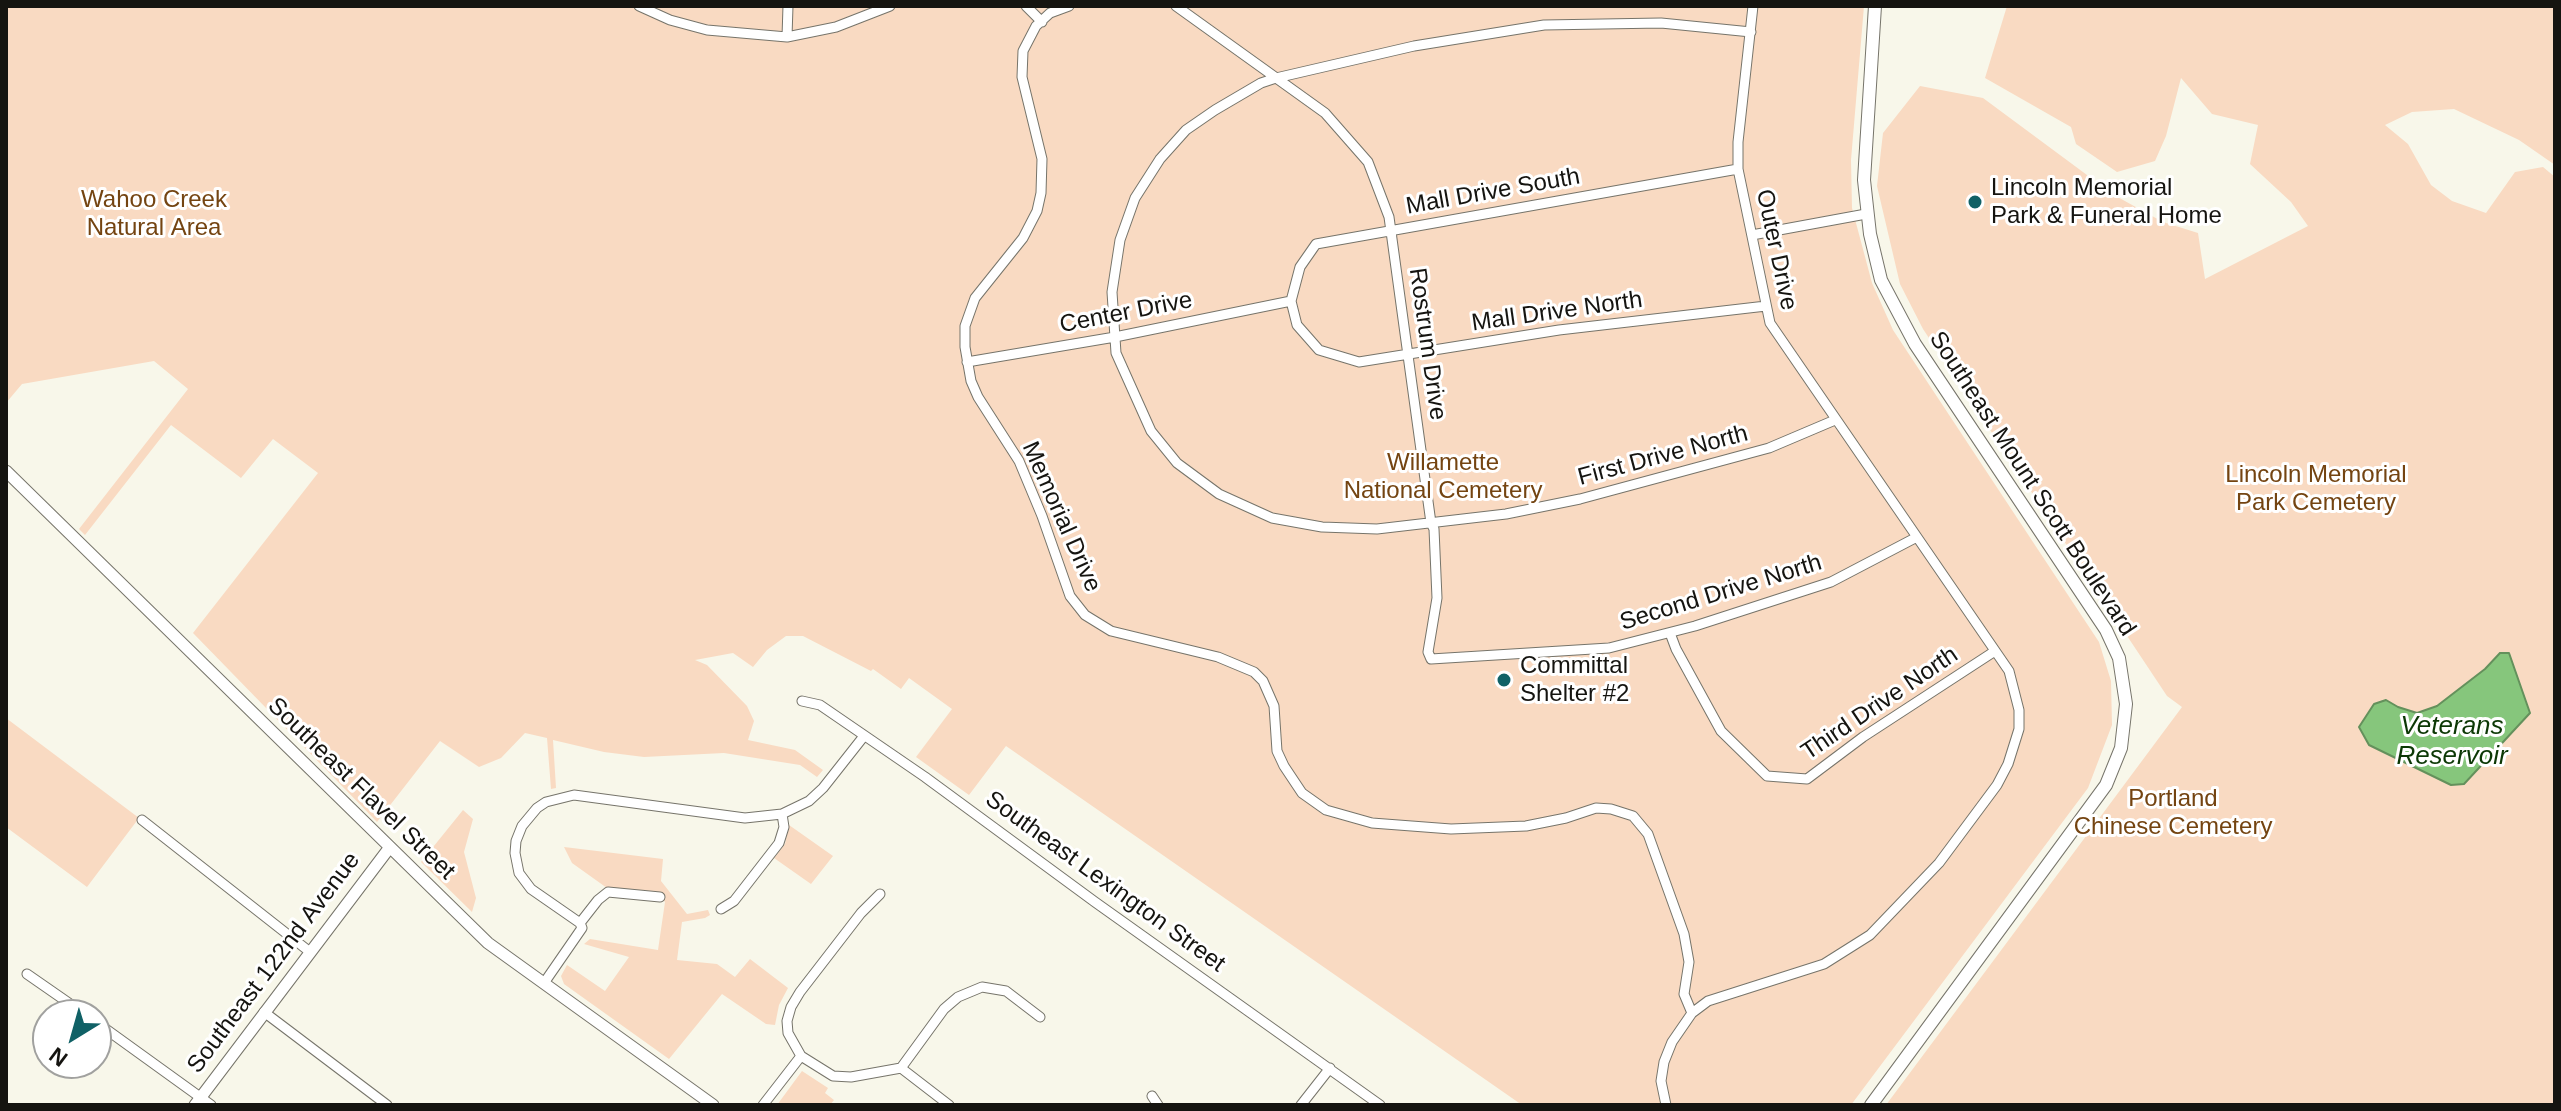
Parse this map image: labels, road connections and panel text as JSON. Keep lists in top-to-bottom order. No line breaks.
{"streets":{"main road":["Southeast Mount Scott Boulevard"],"street":["Mall Drive South","Outer Drive","Mall Drive North","Center Drive","Rostrum Drive","First Drive North","Memorial Drive","Second Drive North","Third Drive North","Southeast Flavel Street","Southeast Lexington Street","Southeast 122nd Avenue"]},"crossings":[["Mall Drive South","Outer Drive"],["Mall Drive South","Mall Drive North"],["Mall Drive South","Center Drive"],["Mall Drive South","Rostrum Drive"],["Outer Drive","Mall Drive North"],["Outer Drive","First Drive North"],["Outer Drive","Memorial Drive"],["Outer Drive","Second Drive North"],["Outer Drive","Third Drive North"],["Mall Drive North","Center Drive"],["Mall Drive North","Rostrum Drive"],["Center Drive","First Drive North"],["Center Drive","Memorial Drive"],["Rostrum Drive","First Drive North"],["Rostrum Drive","Second Drive North"],["Second Drive North","Third Drive North"],["Southeast Flavel Street","Southeast 122nd Avenue"]],"water":["Veterans Reservoir"],"parks":["Wahoo Creek Natural Area","Willamette National Cemetery","Lincoln Memorial Park Cemetery","Portland Chinese Cemetery"],"places":["Lincoln Memorial Park & Funeral Home","Committal Shelter #2"],"north":"bottom left"}
